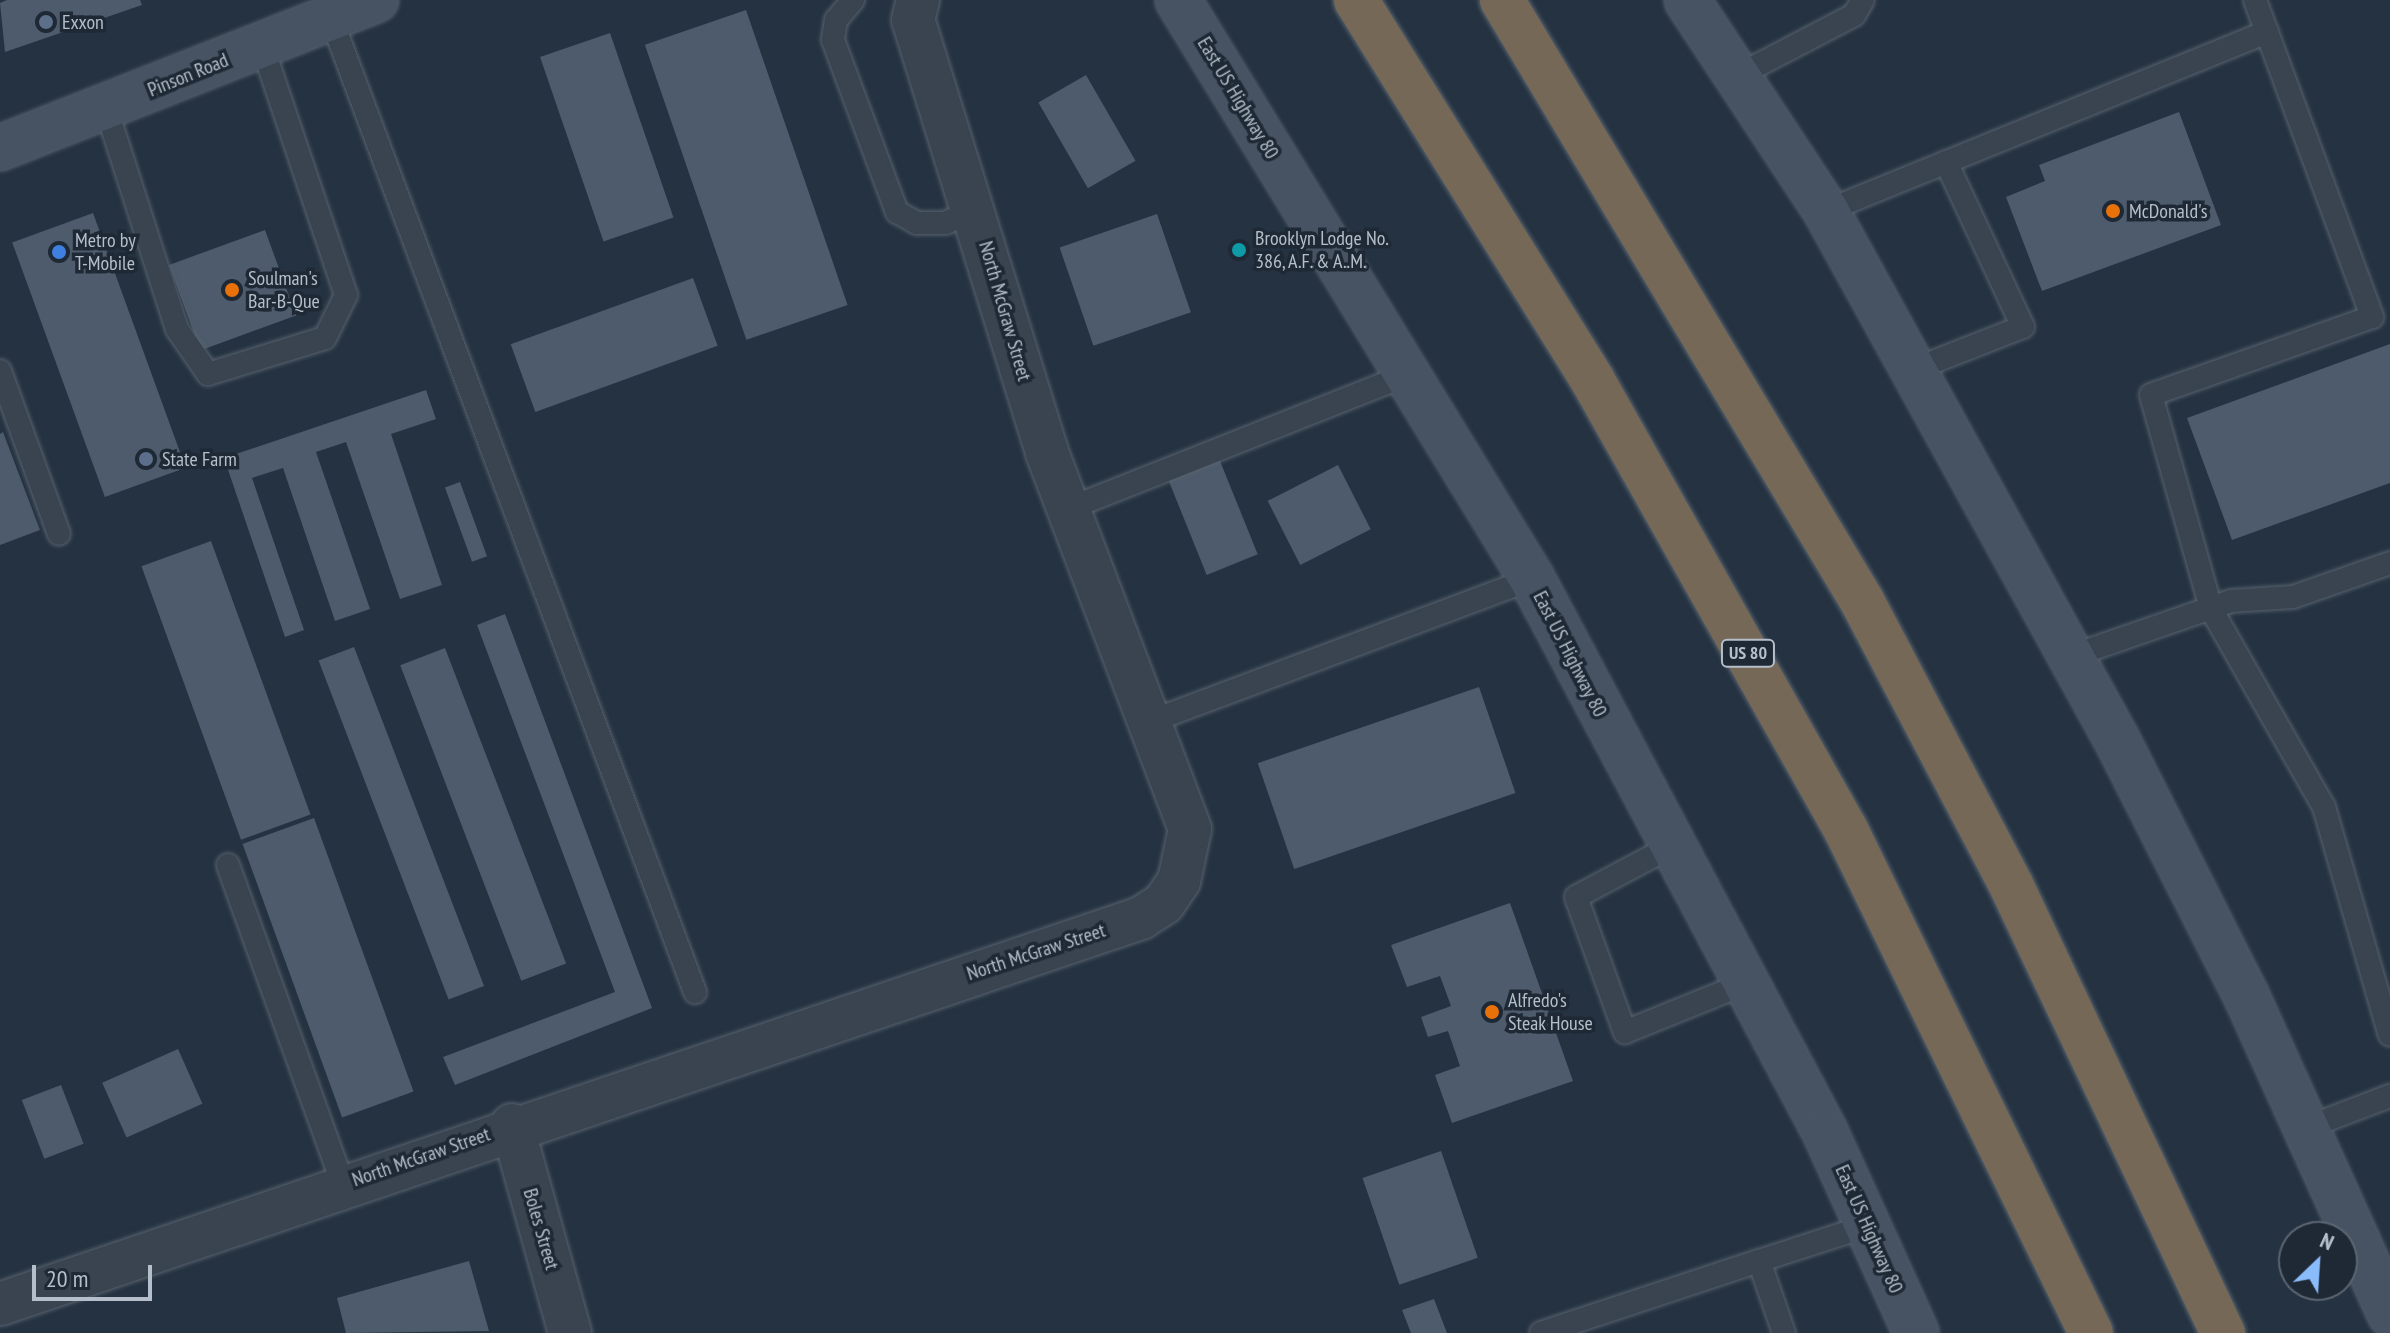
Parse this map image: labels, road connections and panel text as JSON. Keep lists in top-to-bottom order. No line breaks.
{"streets":{"highway":["US 80"],"main road":["Pinson Road","East US Highway 80"],"street":["North McGraw Street","Boles Street"]},"crossings":[["North McGraw Street","Boles Street"]],"places":["Exxon","McDonald's","Brooklyn Lodge No. 386, A.F. & A..M.","Metro by T-Mobile","Soulman's Bar-B-Que","State Farm","Alfredo's Steak House"],"scale_bar":"20 m","north":"top right"}
